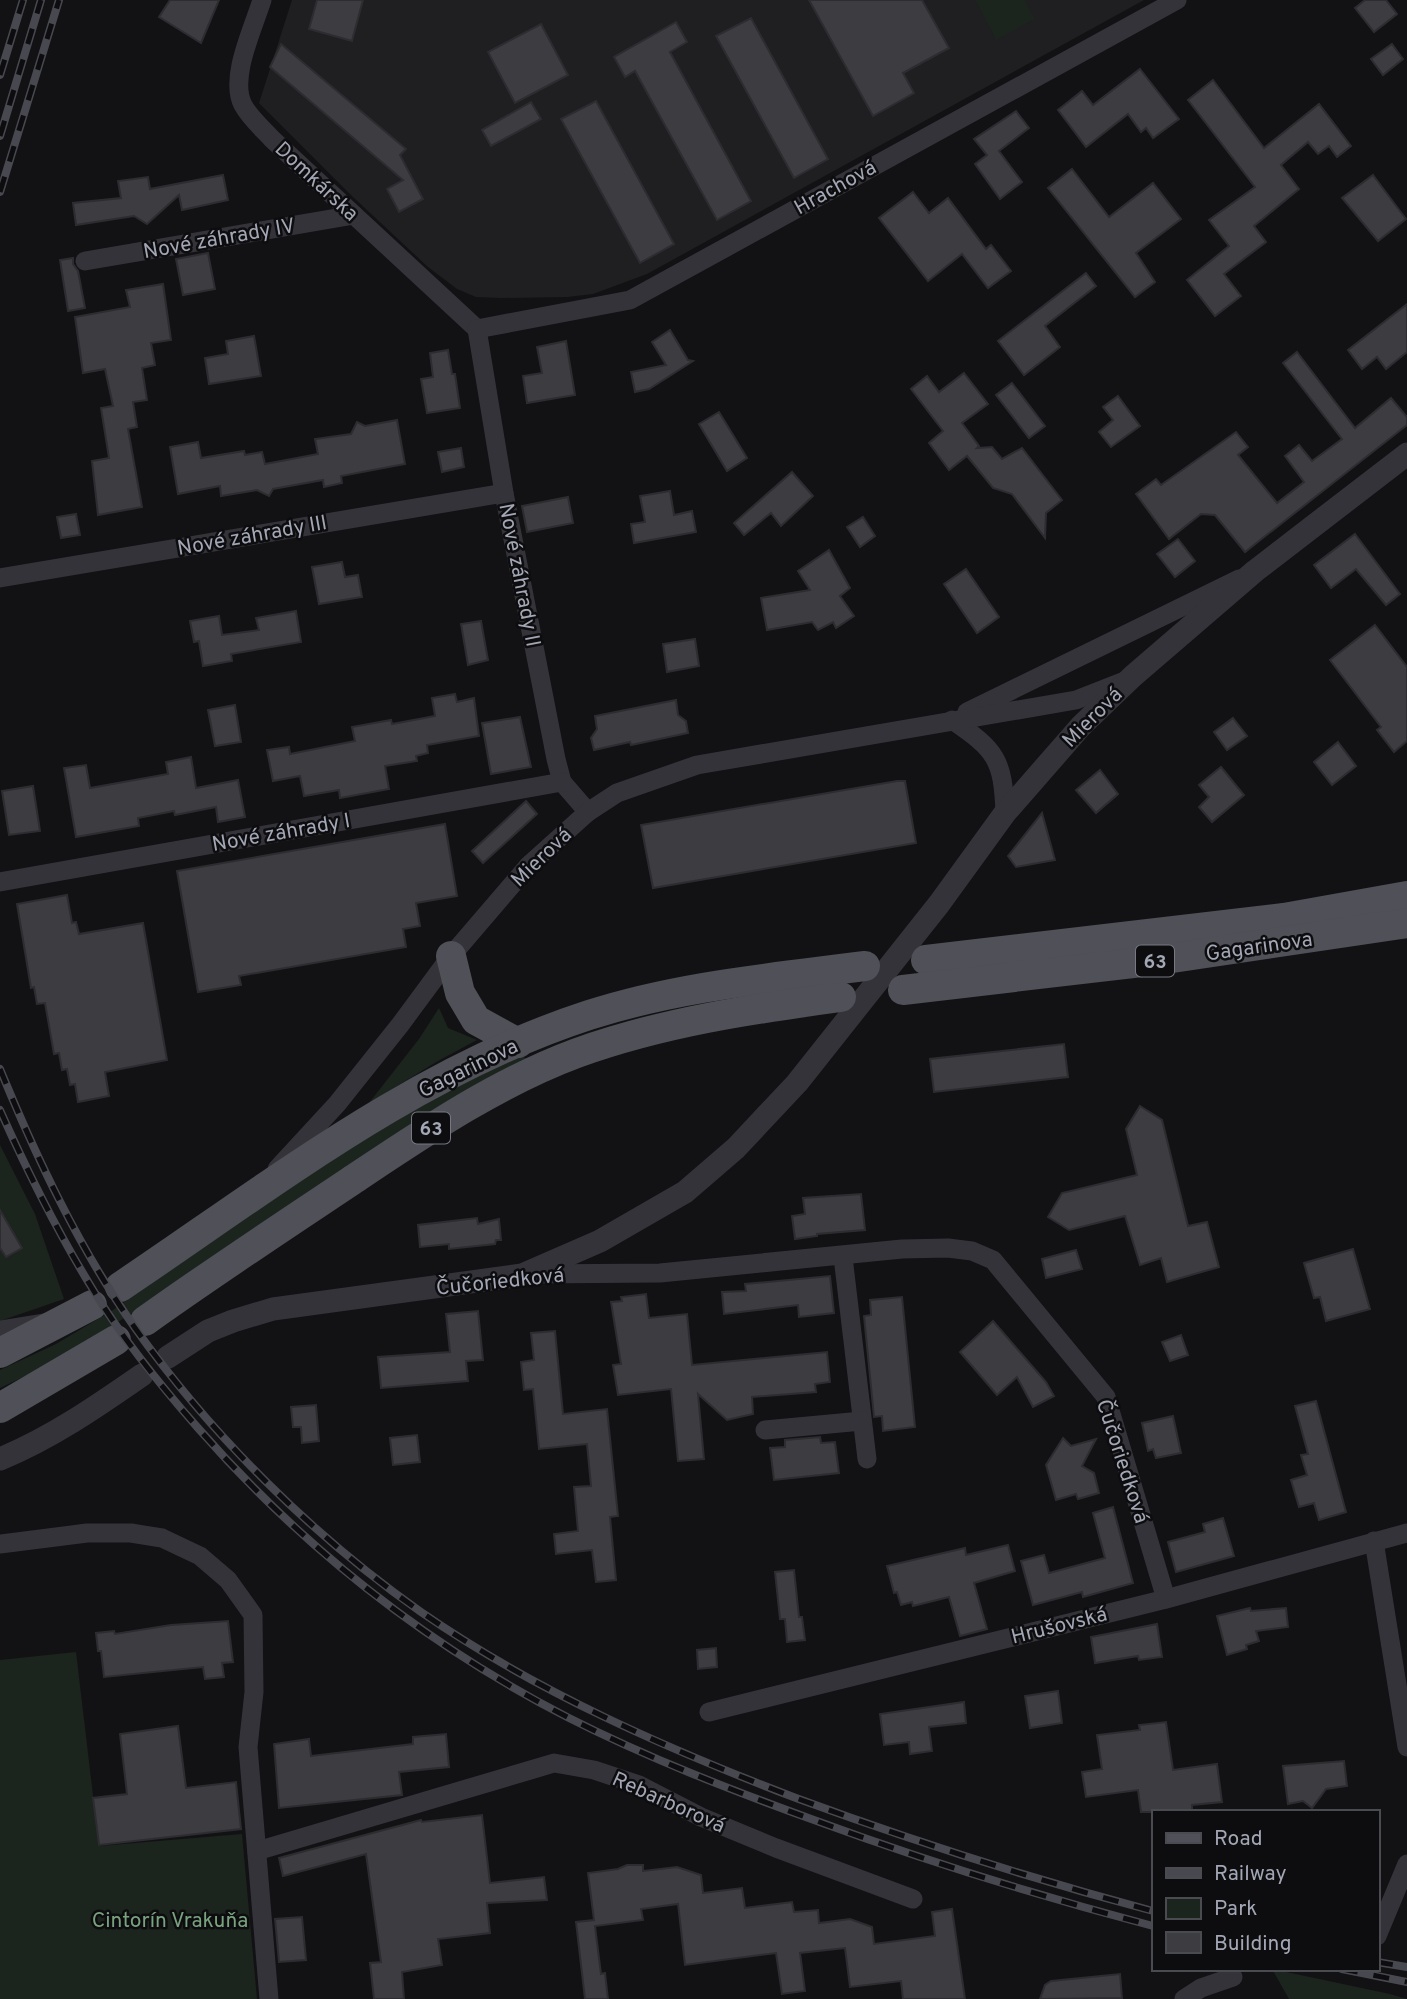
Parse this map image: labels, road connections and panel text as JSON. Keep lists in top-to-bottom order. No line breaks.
{"streets":{"main road":["Gagarinova","63"],"street":["Domkárska","Hrachová","Nové záhrady IV","Nové záhrady III","Nové záhrady II","Mierová","Nové záhrady I","Čučoriedková","Hrušovská","Rebarborová"]},"crossings":[["Domkárska","Hrachová"],["Domkárska","Nové záhrady IV"],["Domkárska","Nové záhrady II"],["Hrachová","Nové záhrady II"],["Nové záhrady III","Nové záhrady II"],["Nové záhrady II","Mierová"],["Nové záhrady II","Nové záhrady I"],["Mierová","Gagarinova"],["Mierová","Čučoriedková"],["Čučoriedková","Hrušovská"]],"parks":["Cintorín Vrakuňa"],"legend":["Road","Railway","Park","Building"]}
